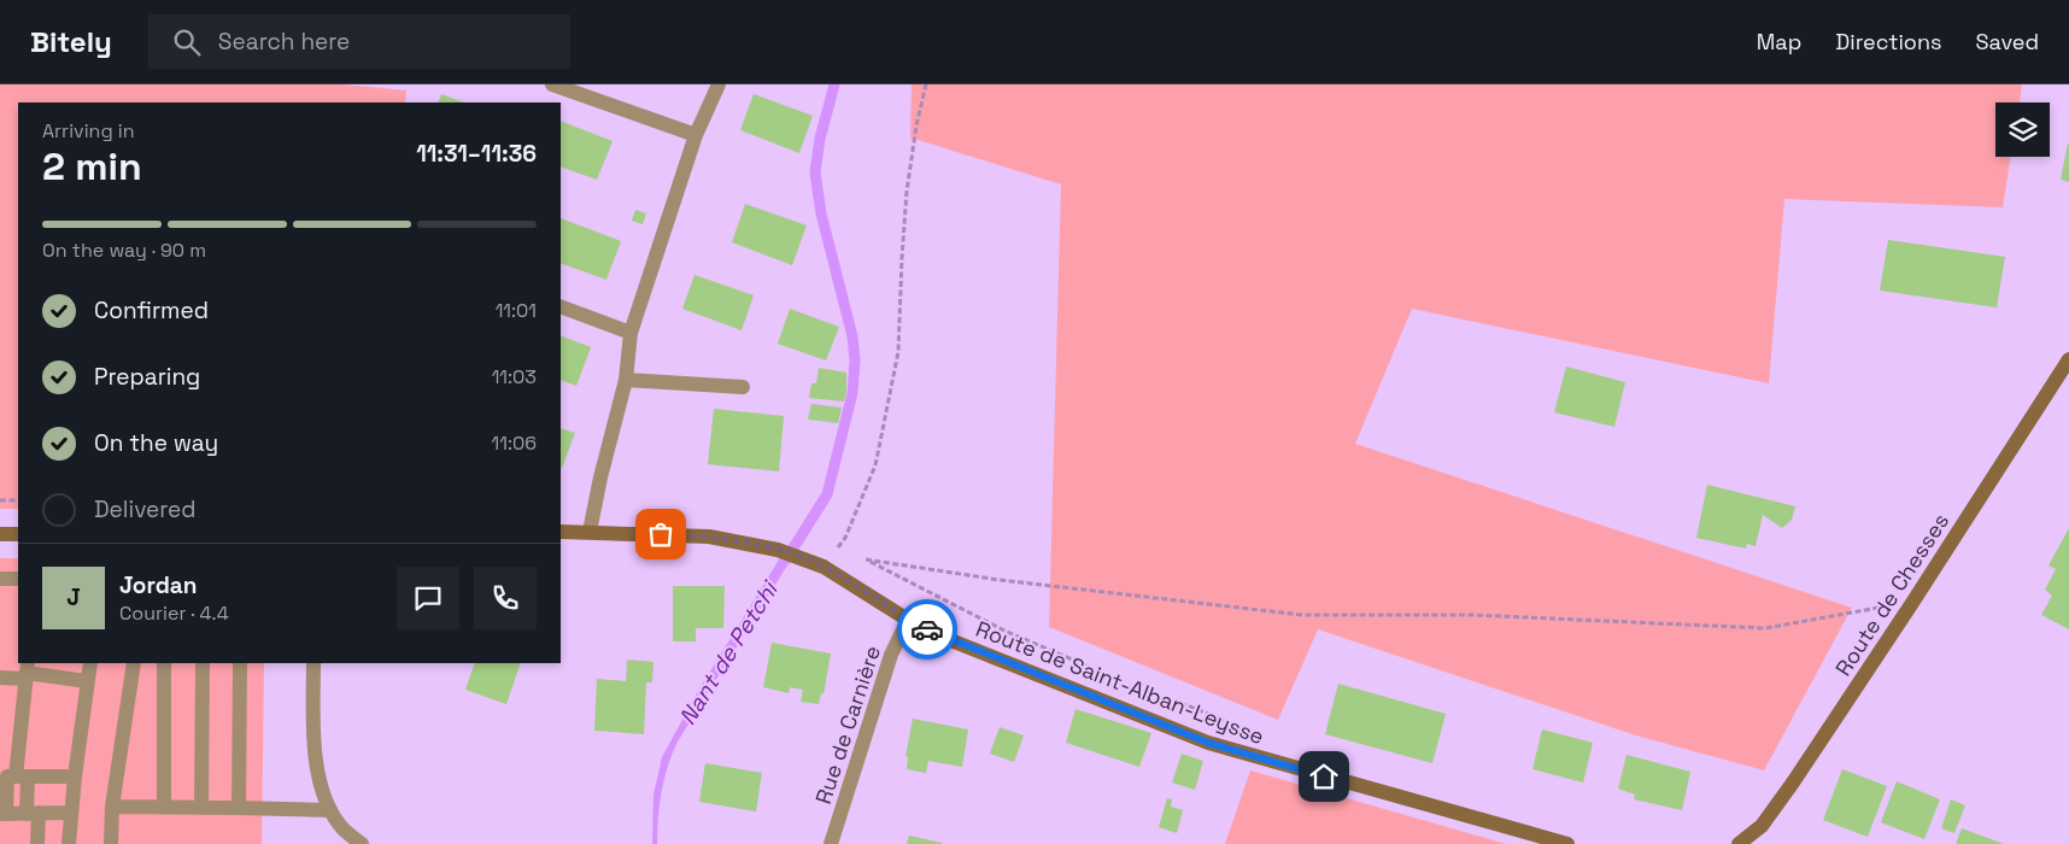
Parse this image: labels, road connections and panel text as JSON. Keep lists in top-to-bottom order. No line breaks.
{"streets":{"main road":["Route de Chesses","Route de Saint-Alban-Leysse"],"street":["Rue de Carnière"]},"crossings":[["Route de Saint-Alban-Leysse","Rue de Carnière"]],"water":["Nant de Petchi"],"page":{"header":"Bitely","search":"Search here","nav":["Map","Directions","Saved"],"heading":["2 min","Arriving in","11:31–11:36"],"panel":["Jordan","Courier · 4.4"],"bar":"On the way · 90 m","list":[["Confirmed","11:01"],["Preparing","11:03"],["On the way","11:06"],"Delivered"],"round":"J"}}
